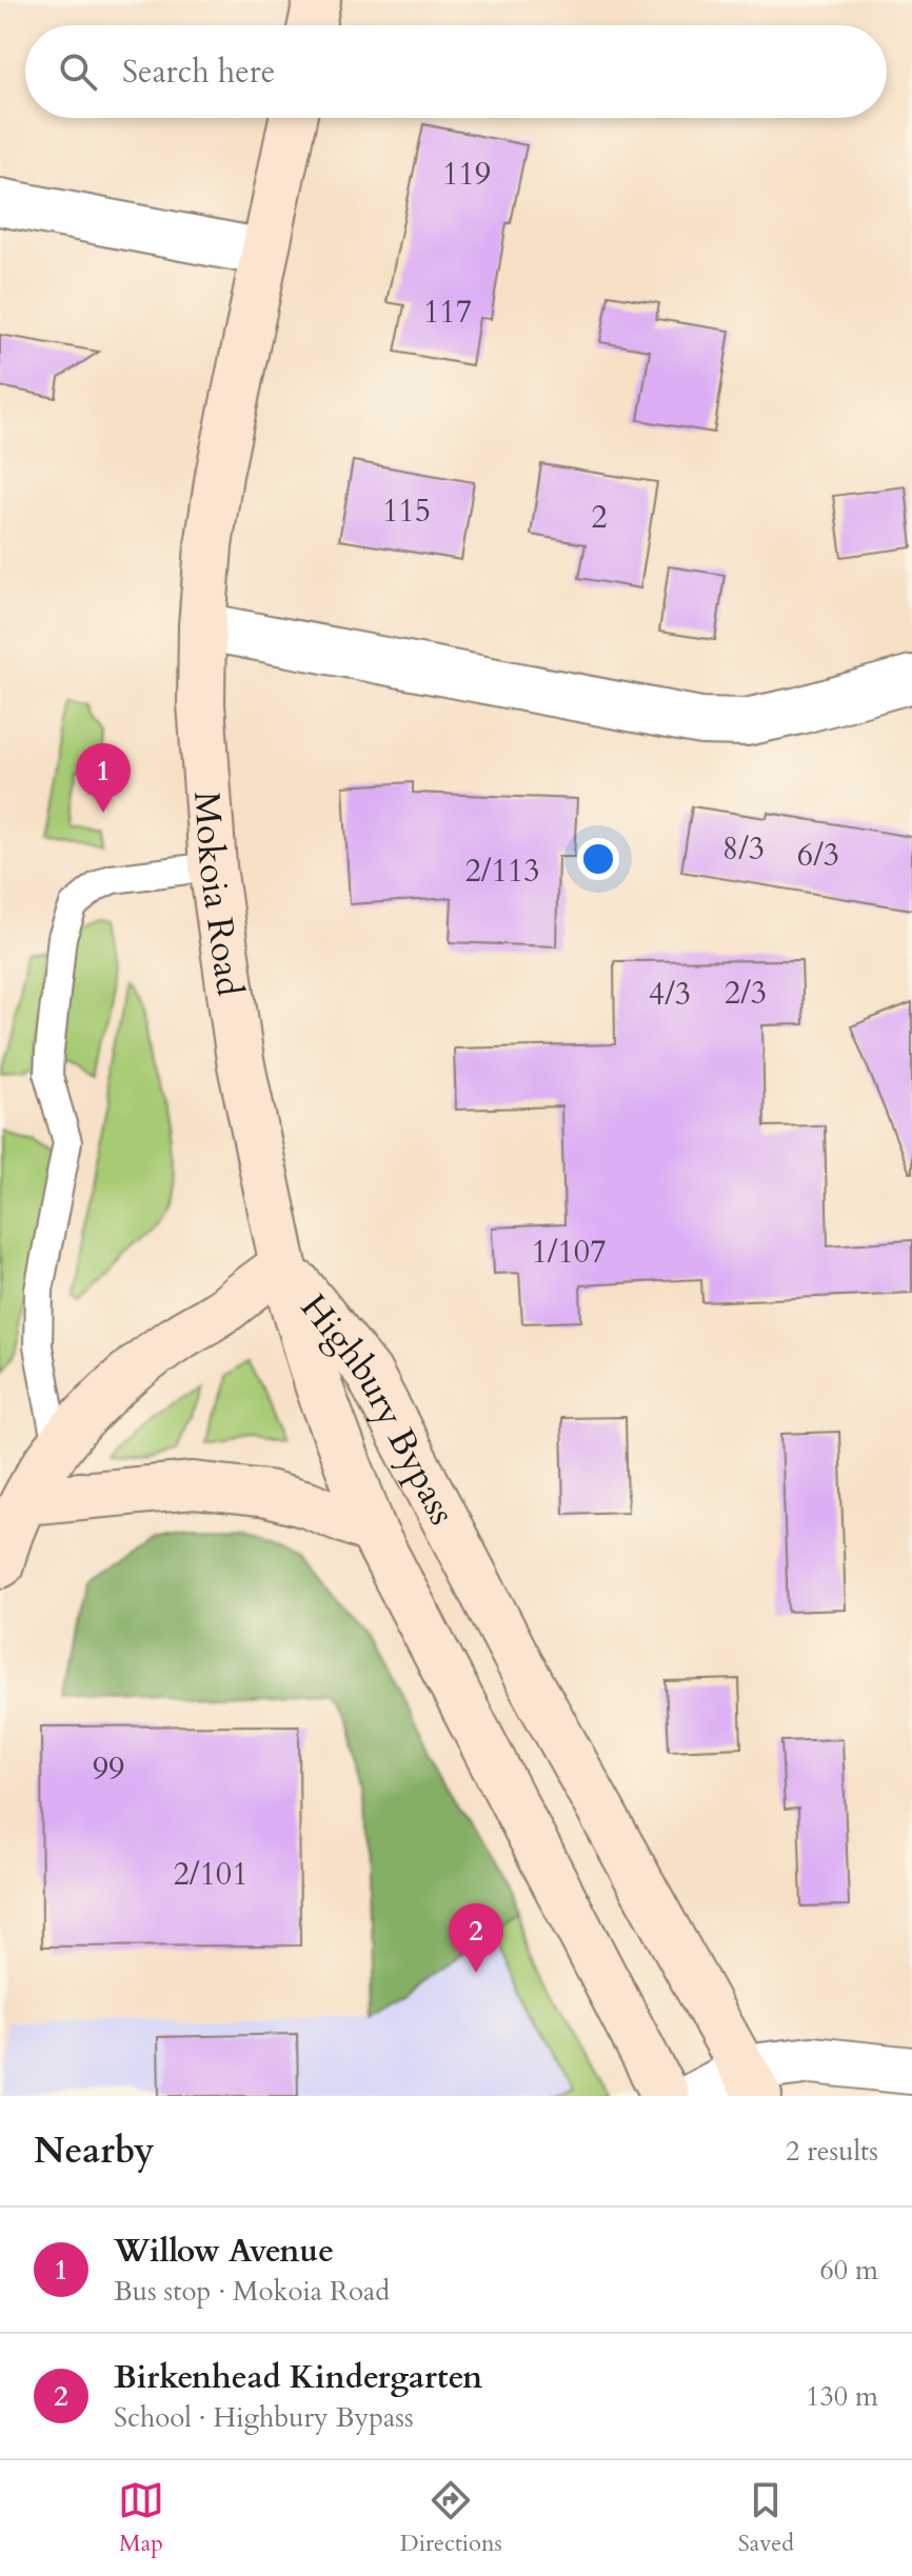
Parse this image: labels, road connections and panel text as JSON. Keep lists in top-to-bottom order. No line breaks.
{"streets":{"main road":["Mokoia Road","Highbury Bypass"]},"crossings":[["Mokoia Road","Highbury Bypass"]],"house_numbers":["119","117","115","2","8/3","6/3","2/113","2/3","4/3","1/107","99","2/101"],"page":{"search":"Search here","pins":["1","2"],"heading":["Nearby","2 results"],"list":[{"mark":"1","name":"Willow Avenue","note":"Bus stop · Mokoia Road","value":"60 m"},{"mark":"2","name":"Birkenhead Kindergarten","note":"School · Highbury Bypass","value":"130 m"}],"nav":["Map","Directions","Saved"]}}
